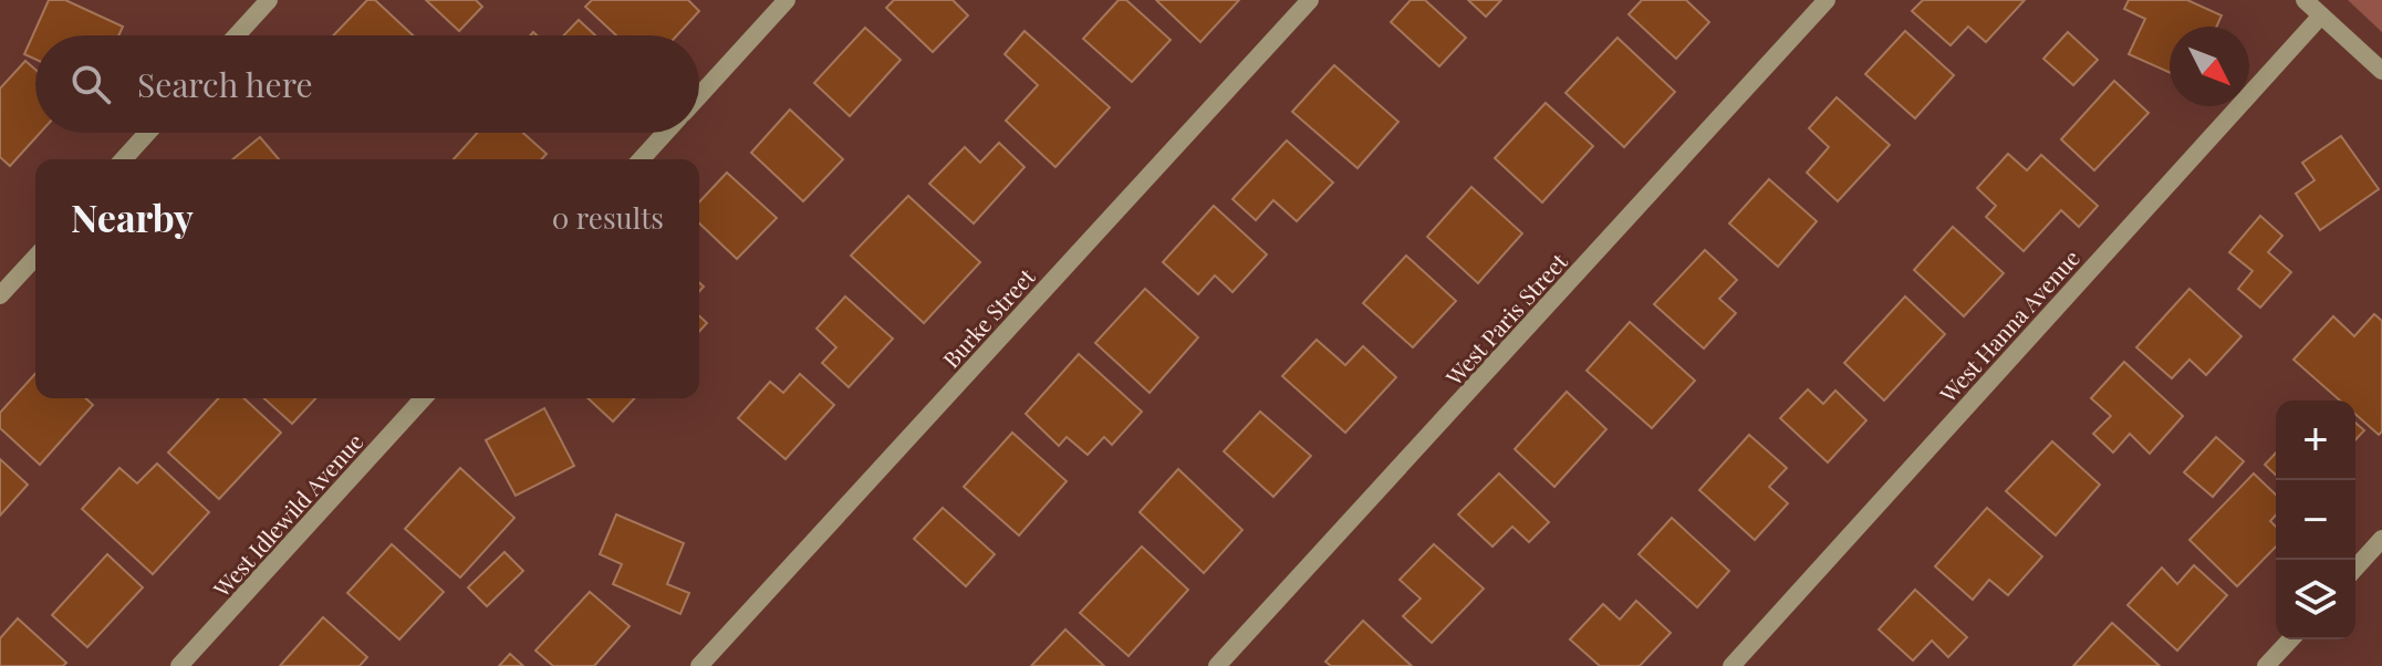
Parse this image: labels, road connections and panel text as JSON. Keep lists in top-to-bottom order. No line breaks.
{"streets":{"street":["Burke Street","West Paris Street","West Hanna Avenue","West Idlewild Avenue"]},"north":"bottom right","page":{"search":"Search here","heading":["Nearby","0 results"],"map_buttons":["+","−"]}}
